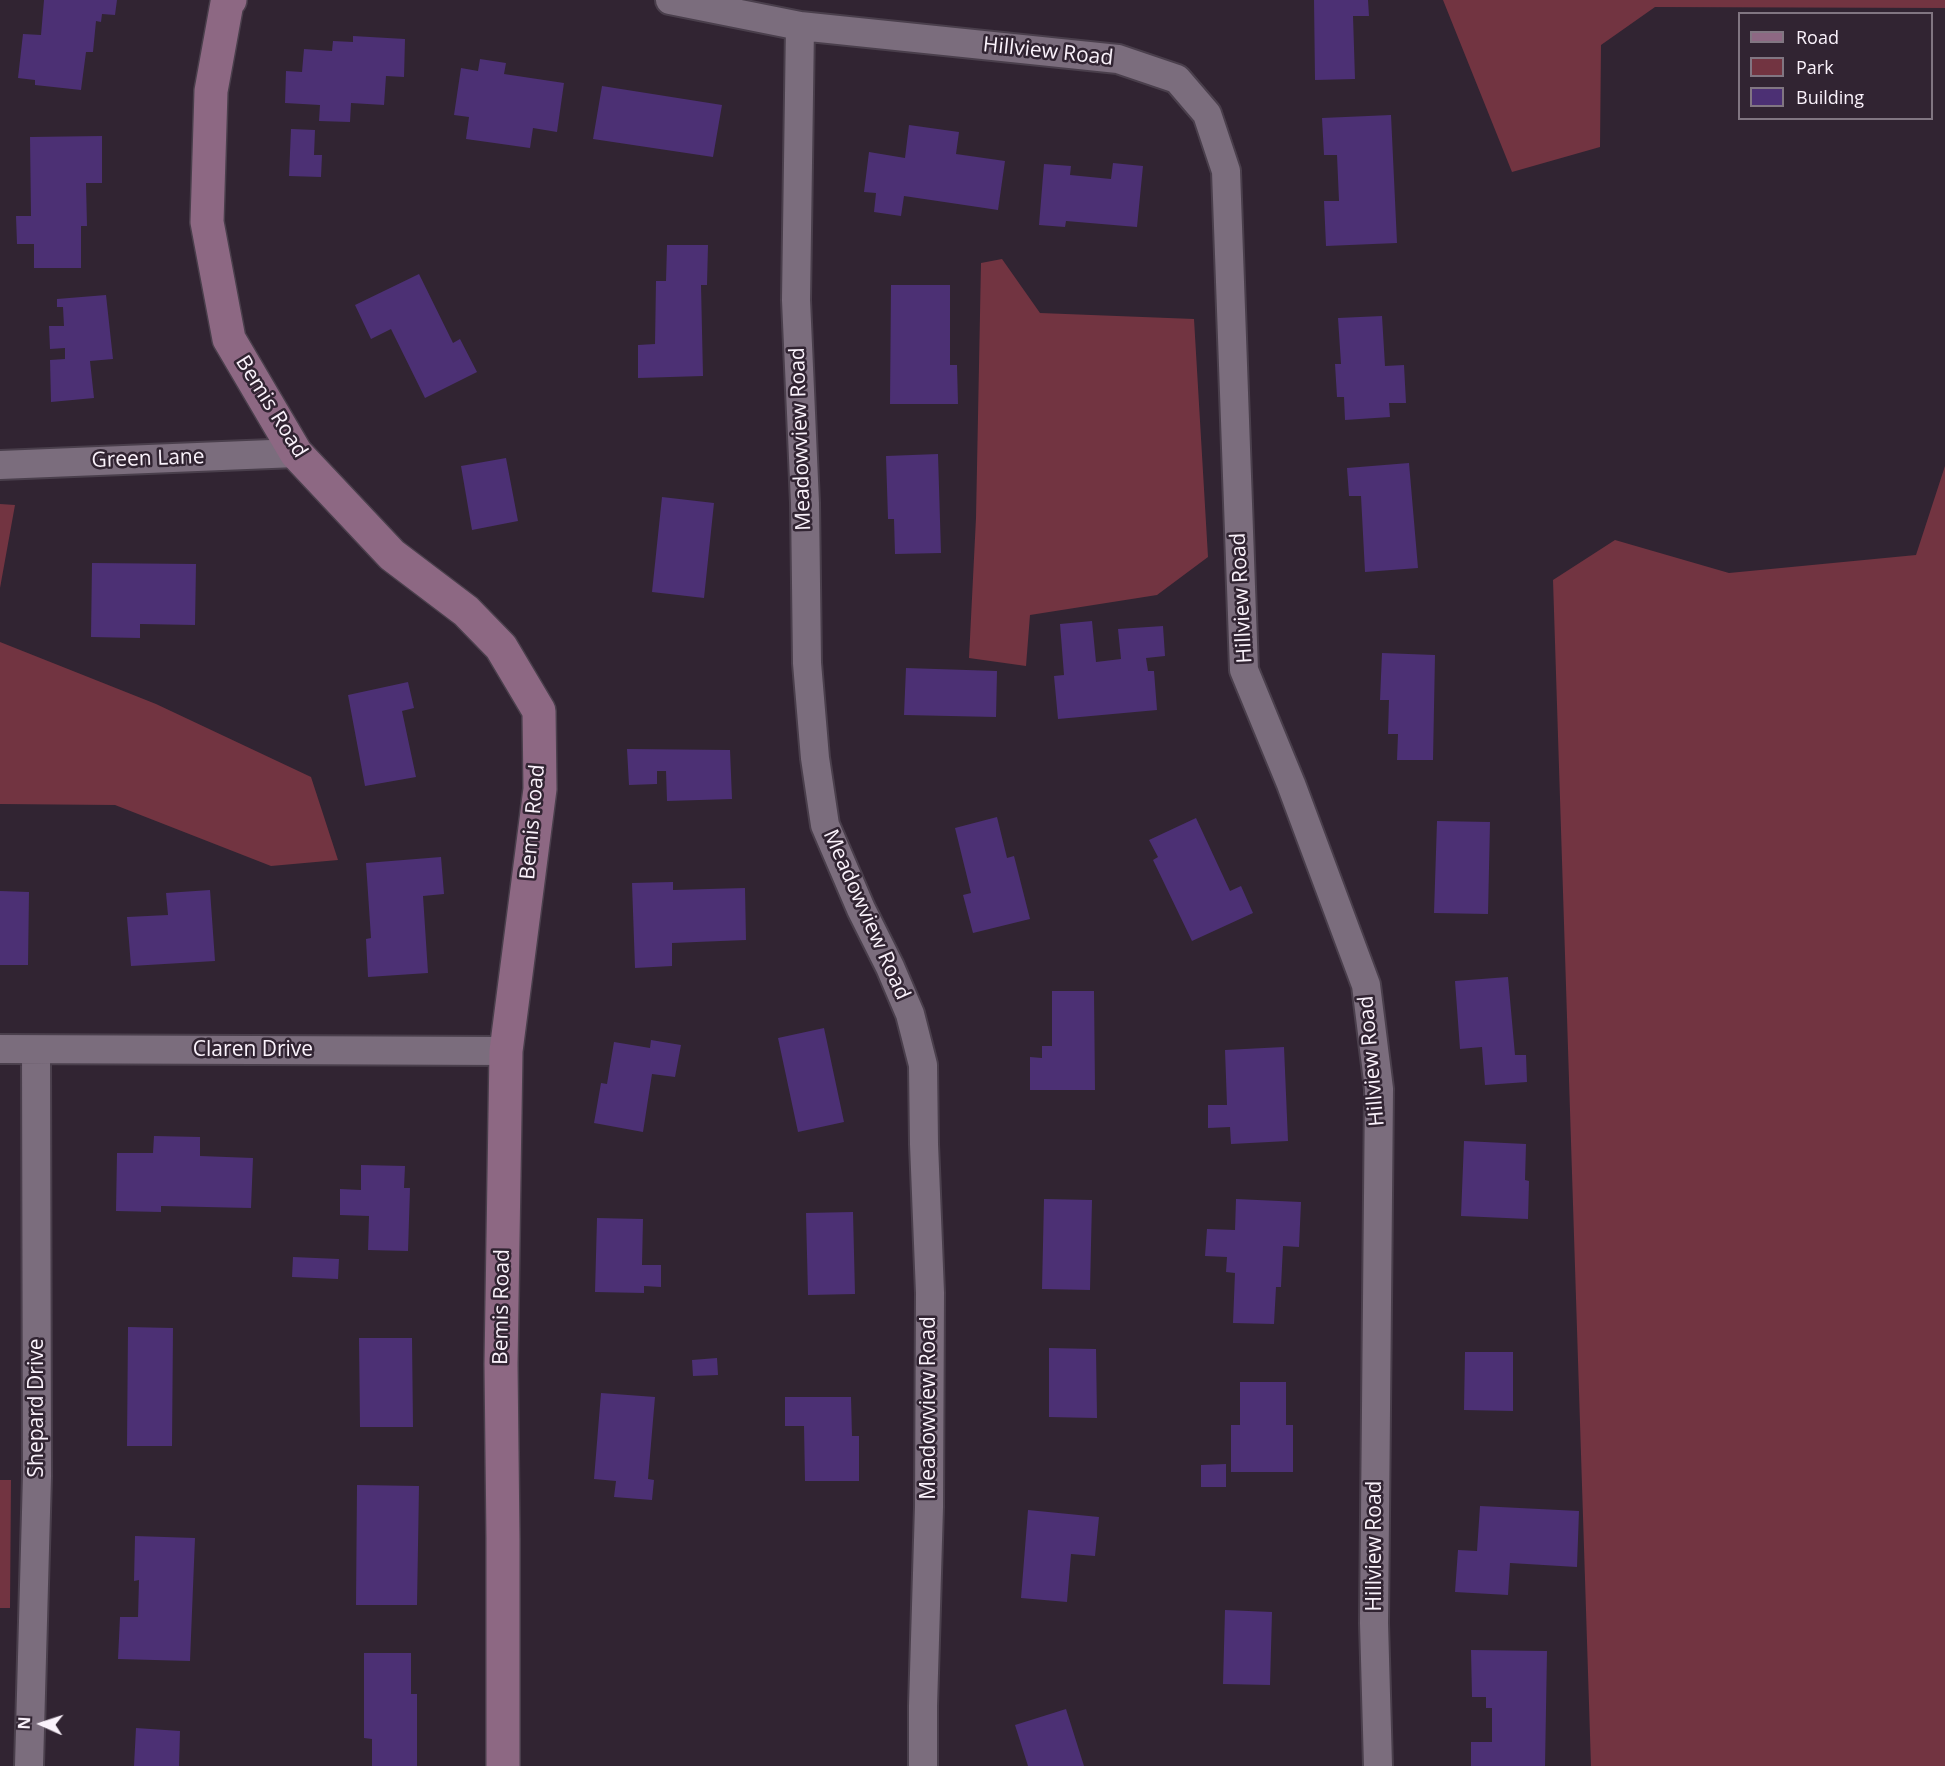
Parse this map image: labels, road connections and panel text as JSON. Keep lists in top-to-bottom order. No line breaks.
{"streets":{"street":["Hillview Road","Bemis Road","Meadowview Road","Green Lane","Claren Drive","Shepard Drive"]},"crossings":[["Hillview Road","Meadowview Road"],["Bemis Road","Green Lane"],["Bemis Road","Claren Drive"],["Claren Drive","Shepard Drive"]],"legend":["Road","Park","Building"],"north":"left"}
